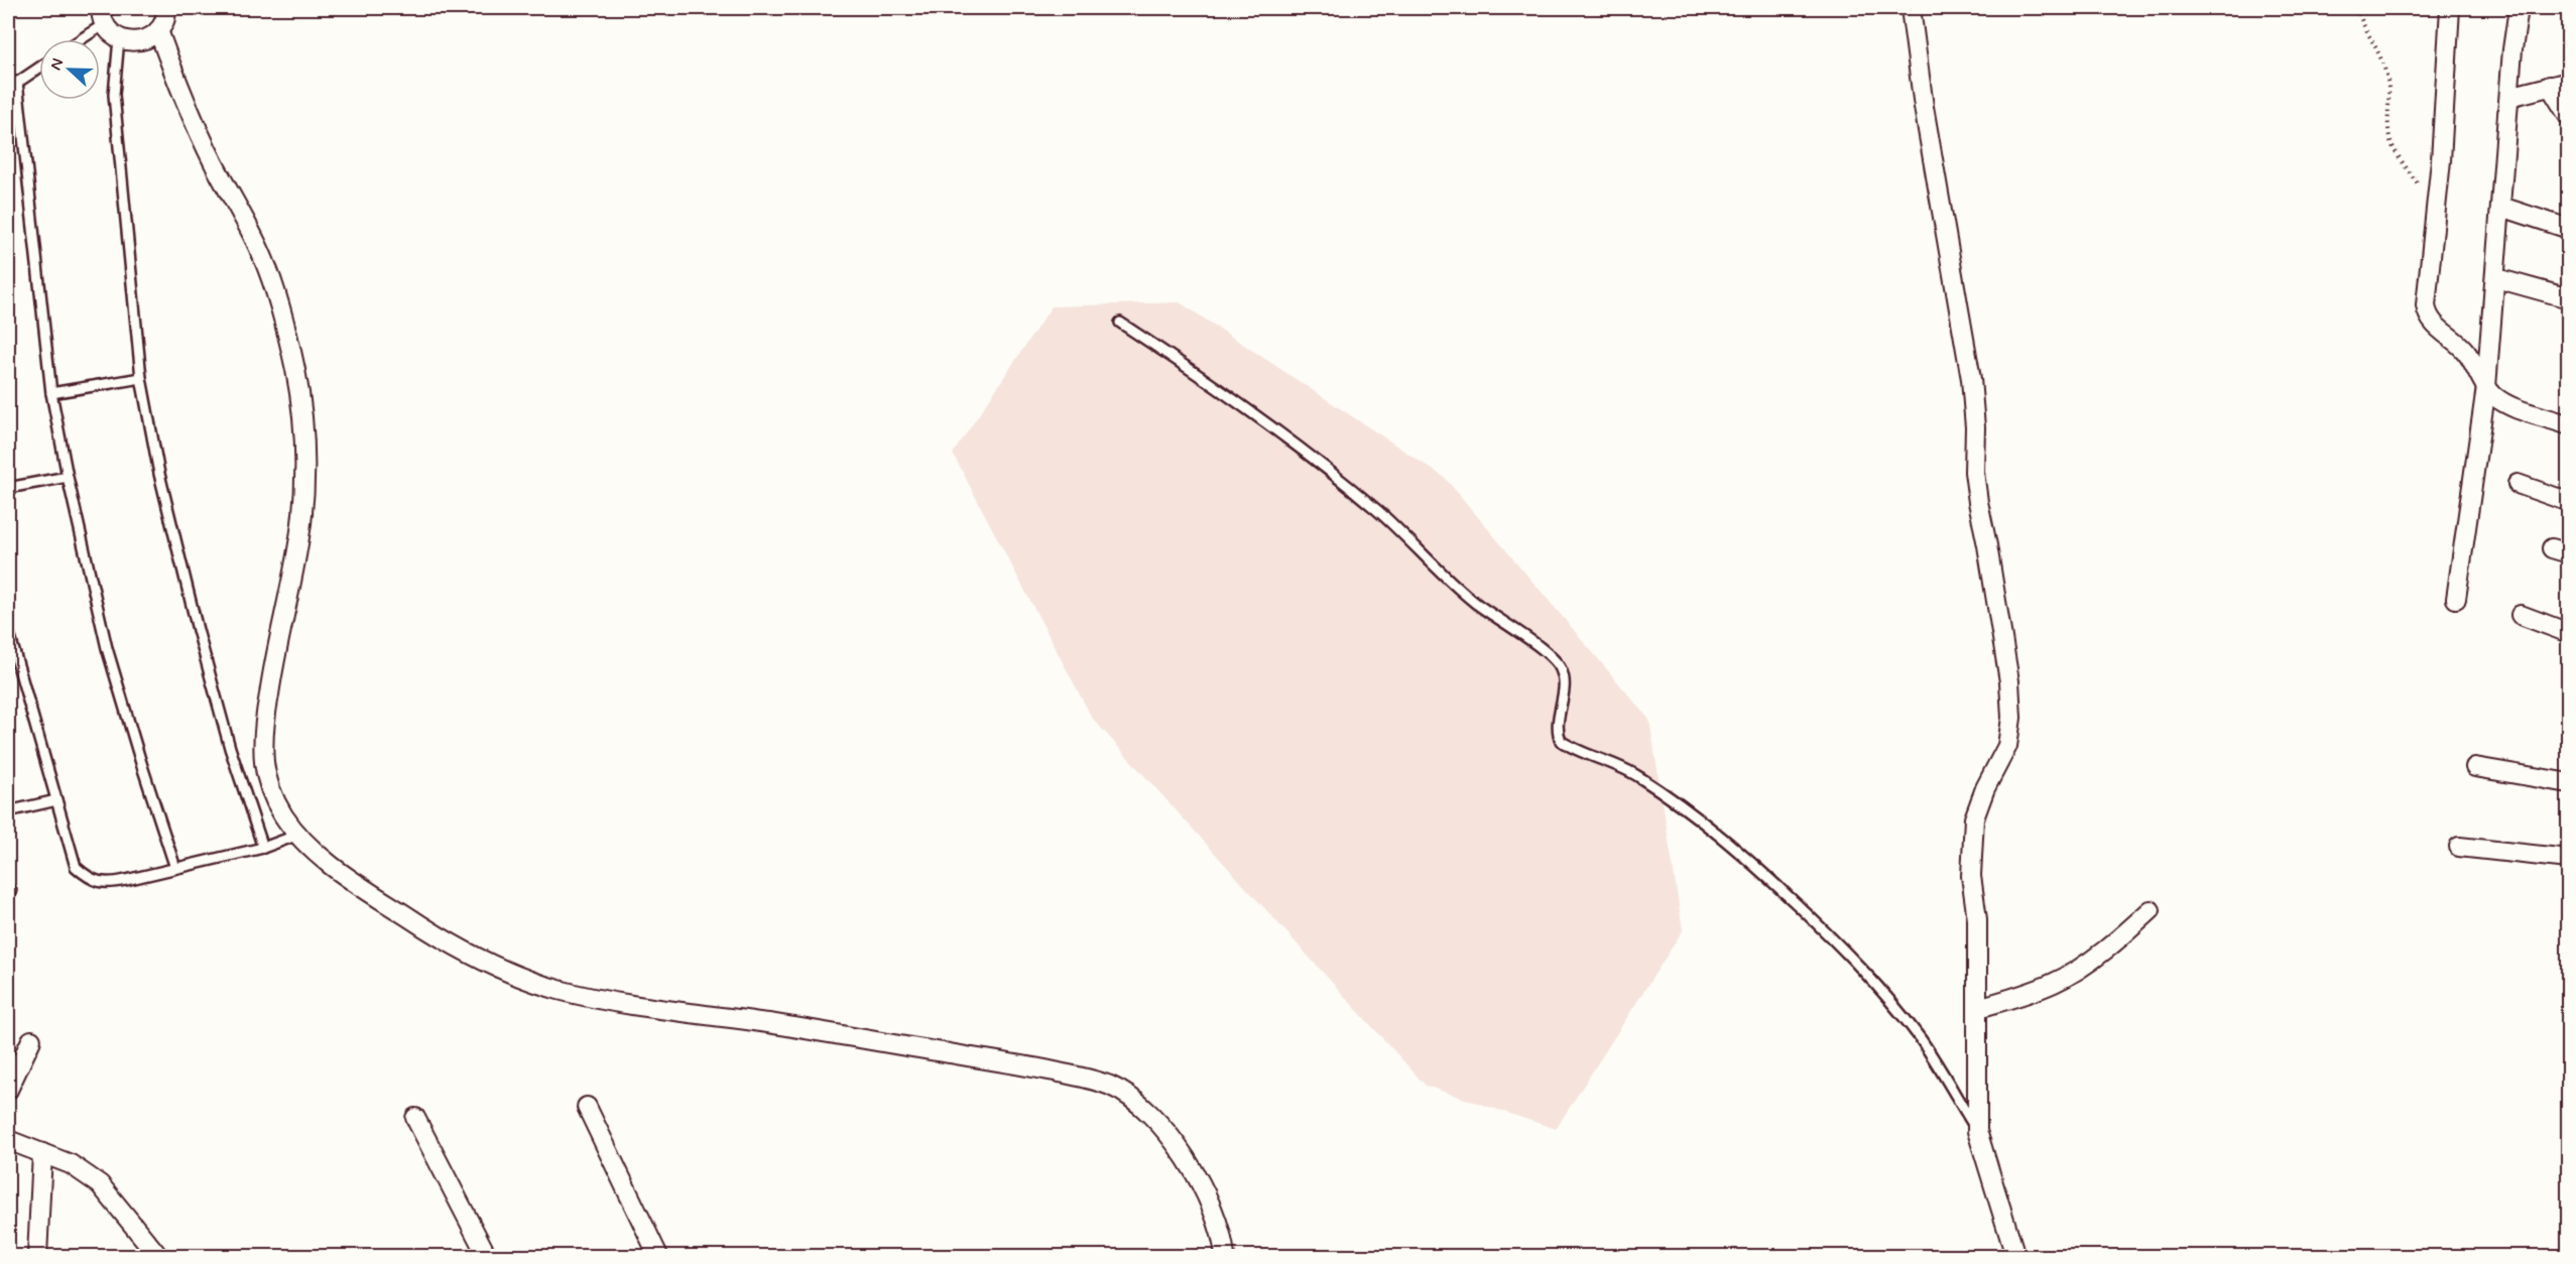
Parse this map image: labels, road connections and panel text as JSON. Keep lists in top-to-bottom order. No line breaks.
{"north":"left"}
